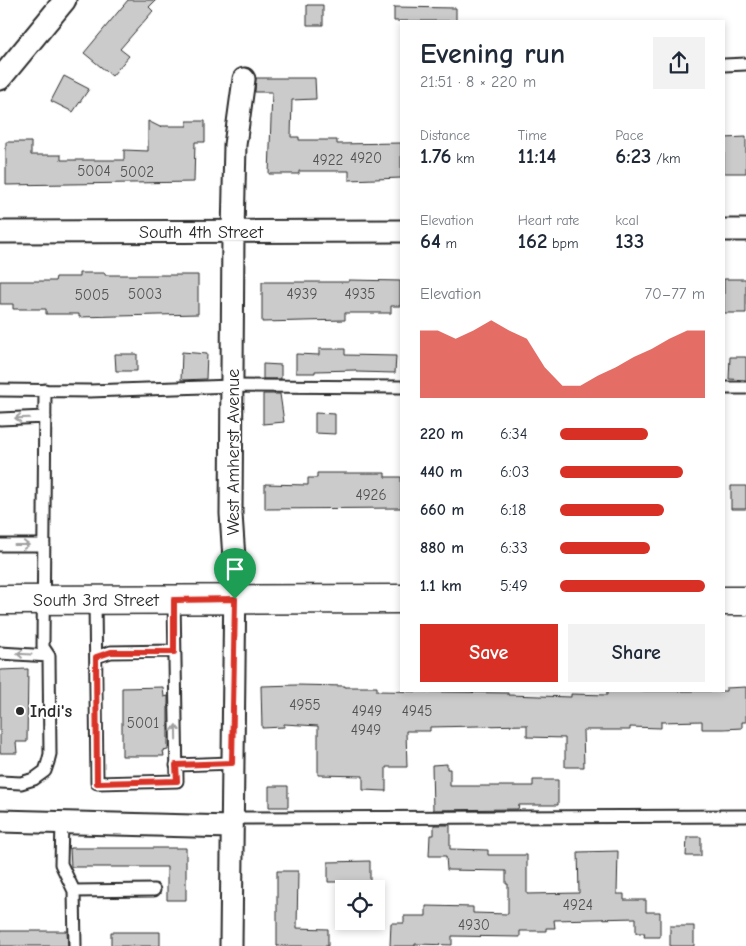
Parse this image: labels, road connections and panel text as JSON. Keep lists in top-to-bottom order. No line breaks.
{"streets":{"street":["South 4th Street","West Amherst Avenue","South 3rd Street"]},"crossings":[["South 4th Street","West Amherst Avenue"],["West Amherst Avenue","South 3rd Street"]],"places":["Indi's"],"house_numbers":["4920","4922","5004","5002","5003","4939","4935","5005","4926","4955","4949","4945","5001","4949","4924","4930"],"page":{"heading":["Evening run","21:51 · 8 × 220 m"],"stats":[["Distance","1.76 km"],["Time","11:14"],["Pace","6:23 /km"],["Elevation","64 m"],["Heart rate","162 bpm"],["kcal","133"]],"chart":["Elevation","70–77 m"],"list":[{"name":"220 m","note":"6:34"},{"name":"440 m","note":"6:03"},{"name":"660 m","note":"6:18"},{"name":"880 m","note":"6:33"},{"name":"1.1 km","note":"5:49"}],"buttons":["Save","Share"]}}
